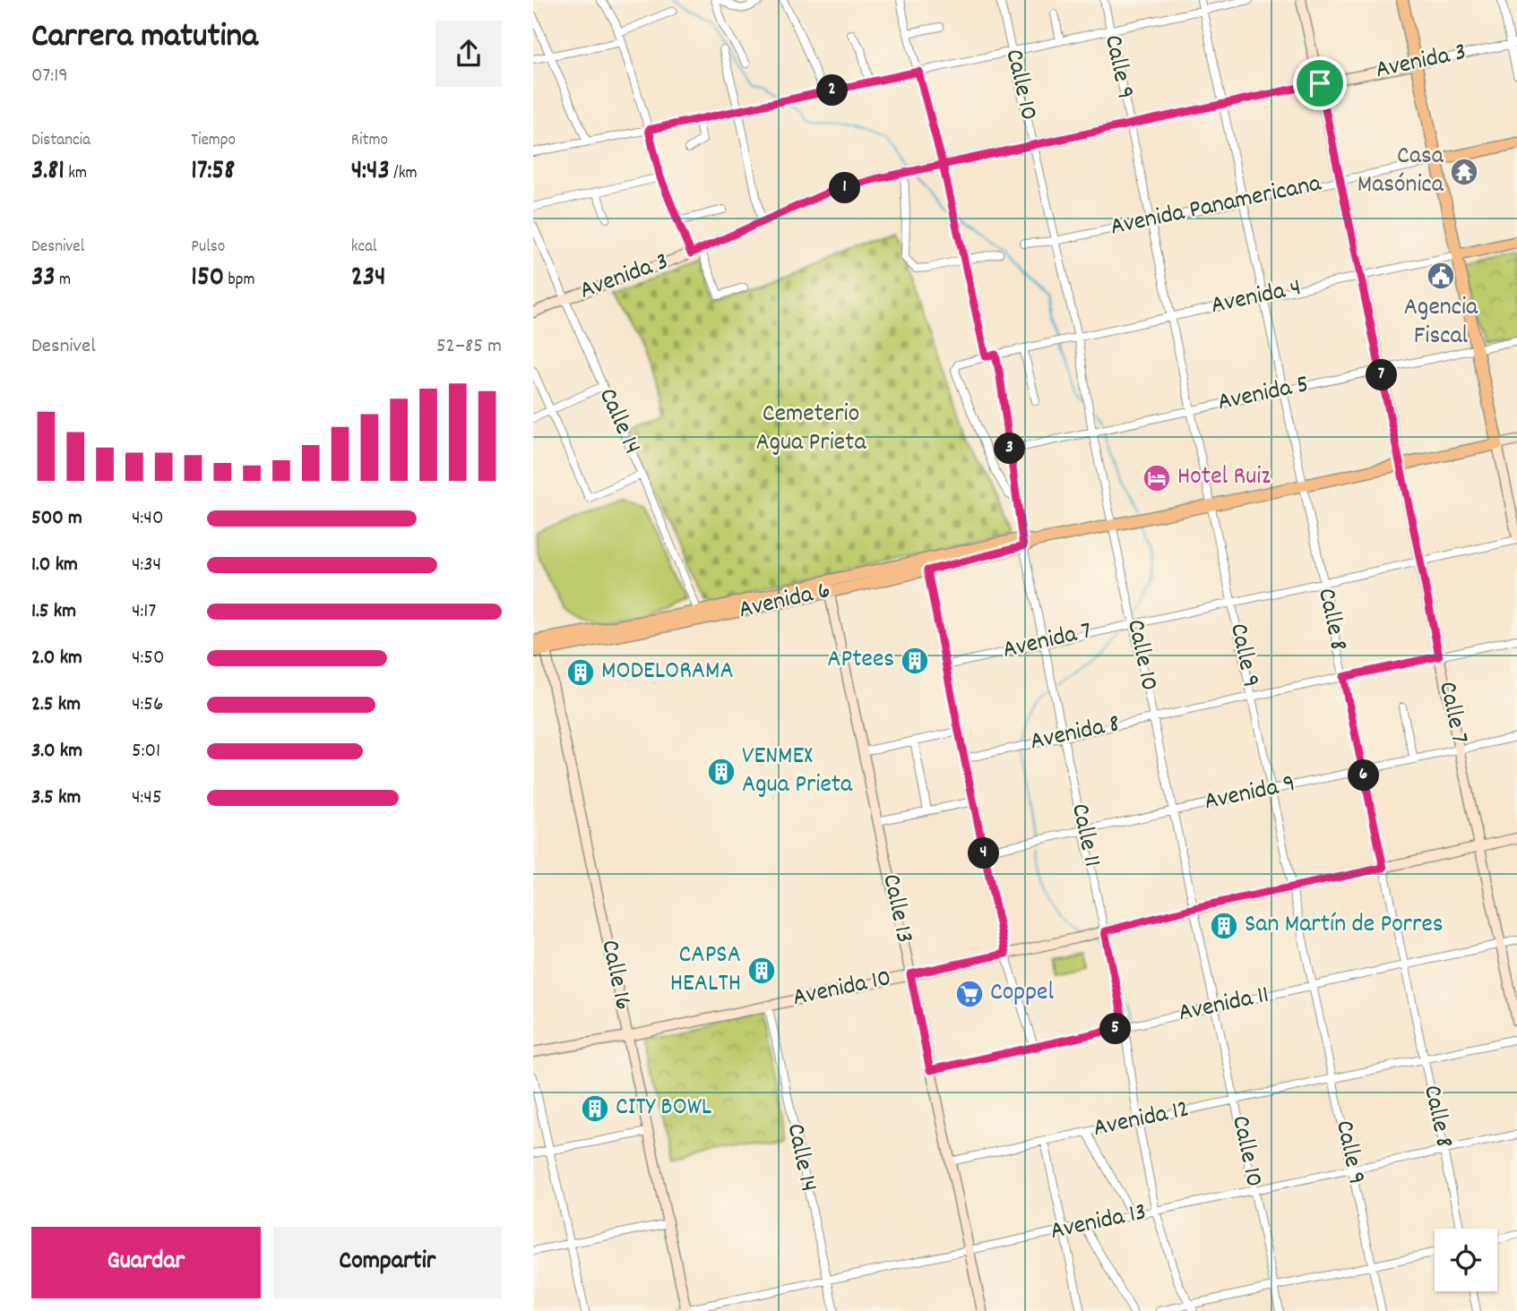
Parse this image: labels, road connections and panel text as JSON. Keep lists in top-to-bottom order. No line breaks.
{"streets":{"main road":["Avenida Panamericana","Avenida 4","Avenida 6"],"street":["Avenida 3","Calle 9","Calle 10","Avenida 5","Calle 14","Calle 8","Avenida 7","Calle 7","Avenida 8","Avenida 9","Calle 11","Calle 13","Calle 16","Avenida 10","Avenida 11","Avenida 12","Avenida 13"]},"crossings":[["Avenida 3","Calle 9"],["Avenida 3","Calle 10"],["Avenida 3","Calle 14"],["Avenida 3","Calle 8"],["Avenida 3","Calle 7"],["Calle 9","Avenida Panamericana"],["Calle 9","Avenida 4"],["Calle 9","Avenida 5"],["Calle 9","Avenida 6"],["Calle 9","Avenida 7"],["Calle 9","Avenida 8"],["Calle 9","Avenida 9"],["Calle 9","Avenida 10"],["Calle 9","Avenida 11"],["Calle 9","Avenida 12"],["Calle 9","Avenida 13"],["Calle 10","Avenida Panamericana"],["Calle 10","Avenida 4"],["Calle 10","Avenida 5"],["Calle 10","Avenida 6"],["Calle 10","Avenida 7"],["Calle 10","Avenida 8"],["Calle 10","Avenida 9"],["Calle 10","Avenida 10"],["Calle 10","Avenida 11"],["Calle 10","Avenida 12"],["Calle 10","Avenida 13"],["Avenida Panamericana","Calle 8"],["Avenida Panamericana","Calle 7"],["Avenida 4","Calle 8"],["Avenida 4","Calle 7"],["Avenida 4","Calle 11"],["Avenida 5","Calle 8"],["Avenida 5","Calle 7"],["Avenida 5","Calle 11"],["Calle 14","Avenida 6"],["Calle 14","Avenida 10"],["Calle 14","Avenida 13"],["Avenida 6","Calle 8"],["Avenida 6","Calle 7"],["Avenida 6","Calle 11"],["Avenida 6","Calle 13"],["Avenida 6","Calle 16"],["Calle 8","Avenida 7"],["Calle 8","Avenida 8"],["Calle 8","Avenida 9"],["Calle 8","Avenida 10"],["Calle 8","Avenida 11"],["Calle 8","Avenida 12"],["Calle 8","Avenida 13"],["Avenida 7","Calle 7"],["Avenida 7","Calle 11"],["Calle 7","Avenida 8"],["Calle 7","Avenida 9"],["Calle 7","Avenida 10"],["Calle 7","Avenida 11"],["Avenida 8","Calle 11"],["Avenida 9","Calle 11"],["Calle 11","Avenida 10"],["Calle 11","Avenida 11"],["Calle 11","Avenida 12"],["Calle 11","Avenida 13"],["Calle 13","Avenida 10"],["Calle 13","Avenida 11"],["Calle 13","Avenida 12"],["Calle 13","Avenida 13"],["Calle 16","Avenida 10"],["Calle 16","Avenida 13"]],"parks":["Cemeterio Agua Prieta"],"places":{"temple":["Casa Masónica"],"public building":["Agencia Fiscal"],"hotel":["Hotel Ruiz"],"building":["APtees","MODELORAMA","VENMEX Agua Prieta","San Martín de Porres","CAPSA HEALTH","CITY BOWL"],"supermarket":["Coppel"]},"page":{"heading":["Carrera matutina","07:19"],"pins":["2","1","7","3","6","4","5"],"stats":[["Distancia","3.81 km"],["Tiempo","17:58"],["Ritmo","4:43 /km"],["Desnivel","33 m"],["Pulso","150 bpm"],["kcal","234"]],"chart":["Desnivel","52–85 m"],"list":[{"name":"500 m","note":"4:40"},{"name":"1.0 km","note":"4:34"},{"name":"1.5 km","note":"4:17"},{"name":"2.0 km","note":"4:50"},{"name":"2.5 km","note":"4:56"},{"name":"3.0 km","note":"5:01"},{"name":"3.5 km","note":"4:45"}],"buttons":["Guardar","Compartir"]}}
